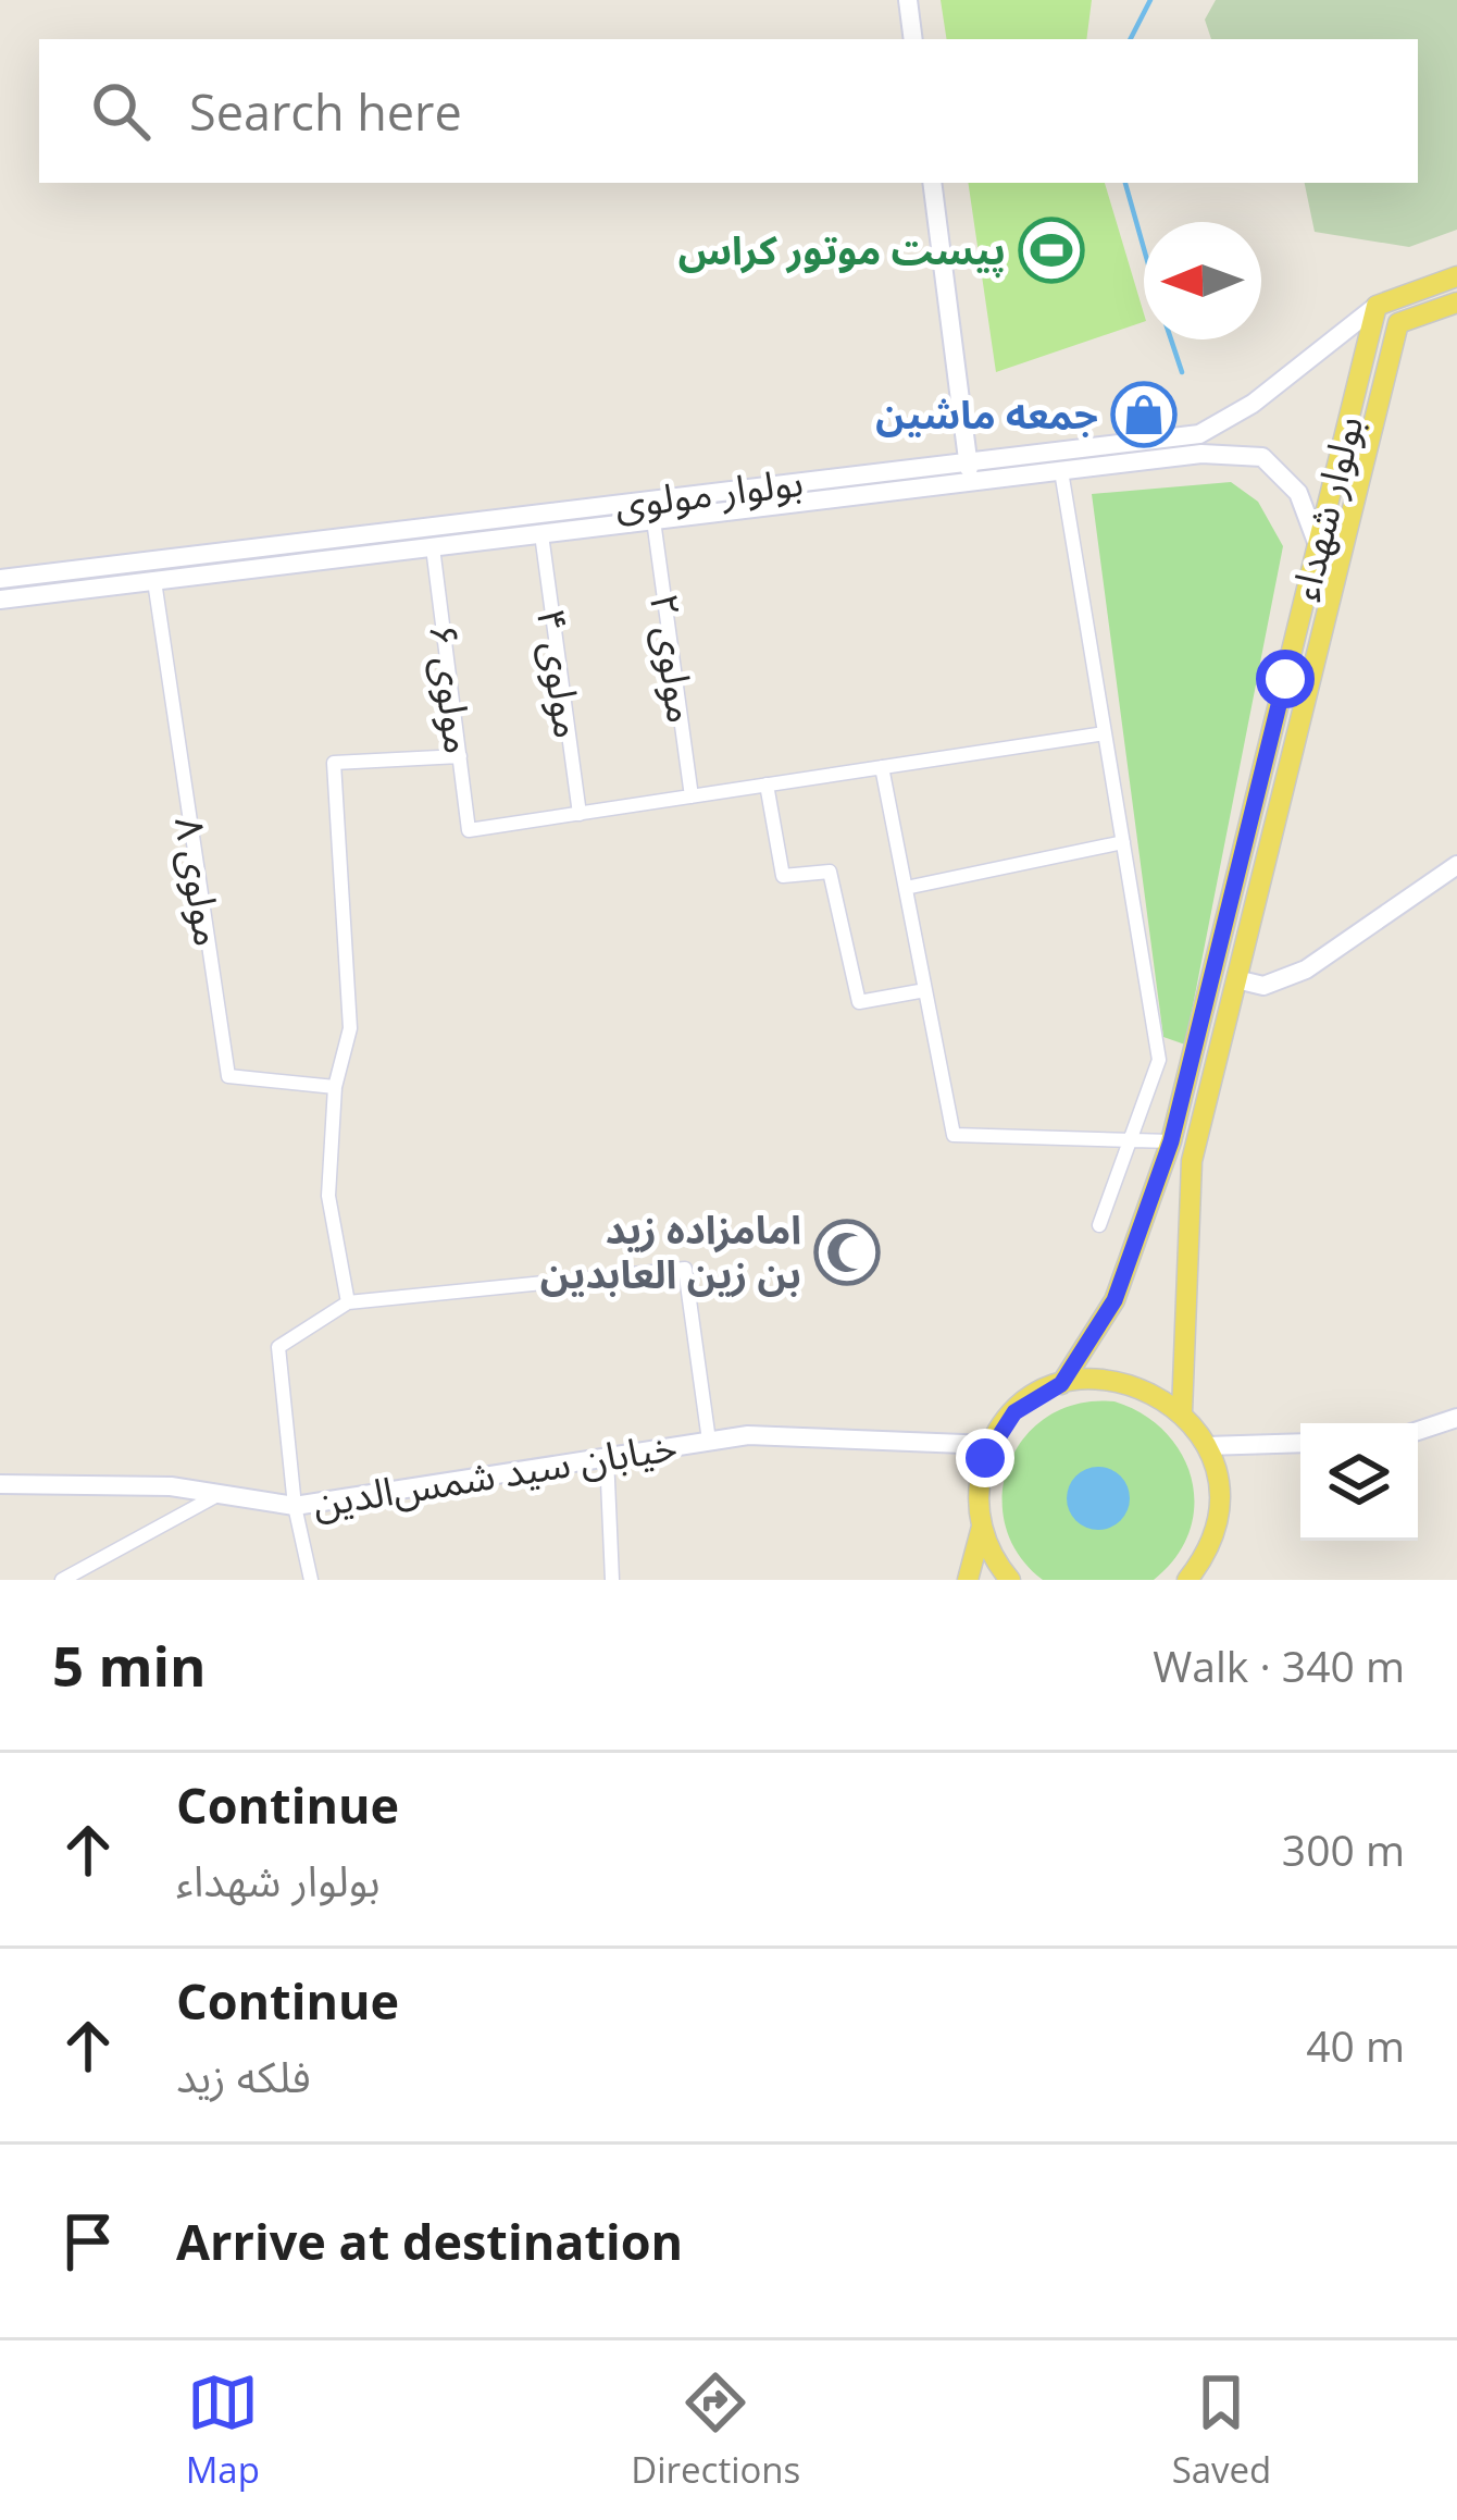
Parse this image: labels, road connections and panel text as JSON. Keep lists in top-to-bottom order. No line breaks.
{"streets":{"main road":["بولوار شهداء"],"street":["بولوار مولوی","مولوی ۲","مولوی ۴","مولوی ۶","مولوی ۸","خیابان سید شمس‌الدین"]},"crossings":[["بولوار مولوی","بولوار شهداء"],["بولوار مولوی","مولوی ۲"],["بولوار مولوی","مولوی ۴"],["بولوار مولوی","مولوی ۶"],["بولوار مولوی","مولوی ۸"],["مولوی ۴","مولوی ۶"]],"places":{"sports":["پیست موتور کراس"],"shop":["جمعه ماشین"],"mosque":["امامزاده زید بن زین العابدین"]},"north":"left","page":{"search":"Search here","heading":["5 min","Walk · 340 m"],"list":[["Continue","بولوار شهداء","300 m"],["Continue","فلکه زید","40 m"],"Arrive at destination"],"nav":["Map","Directions","Saved"]}}
